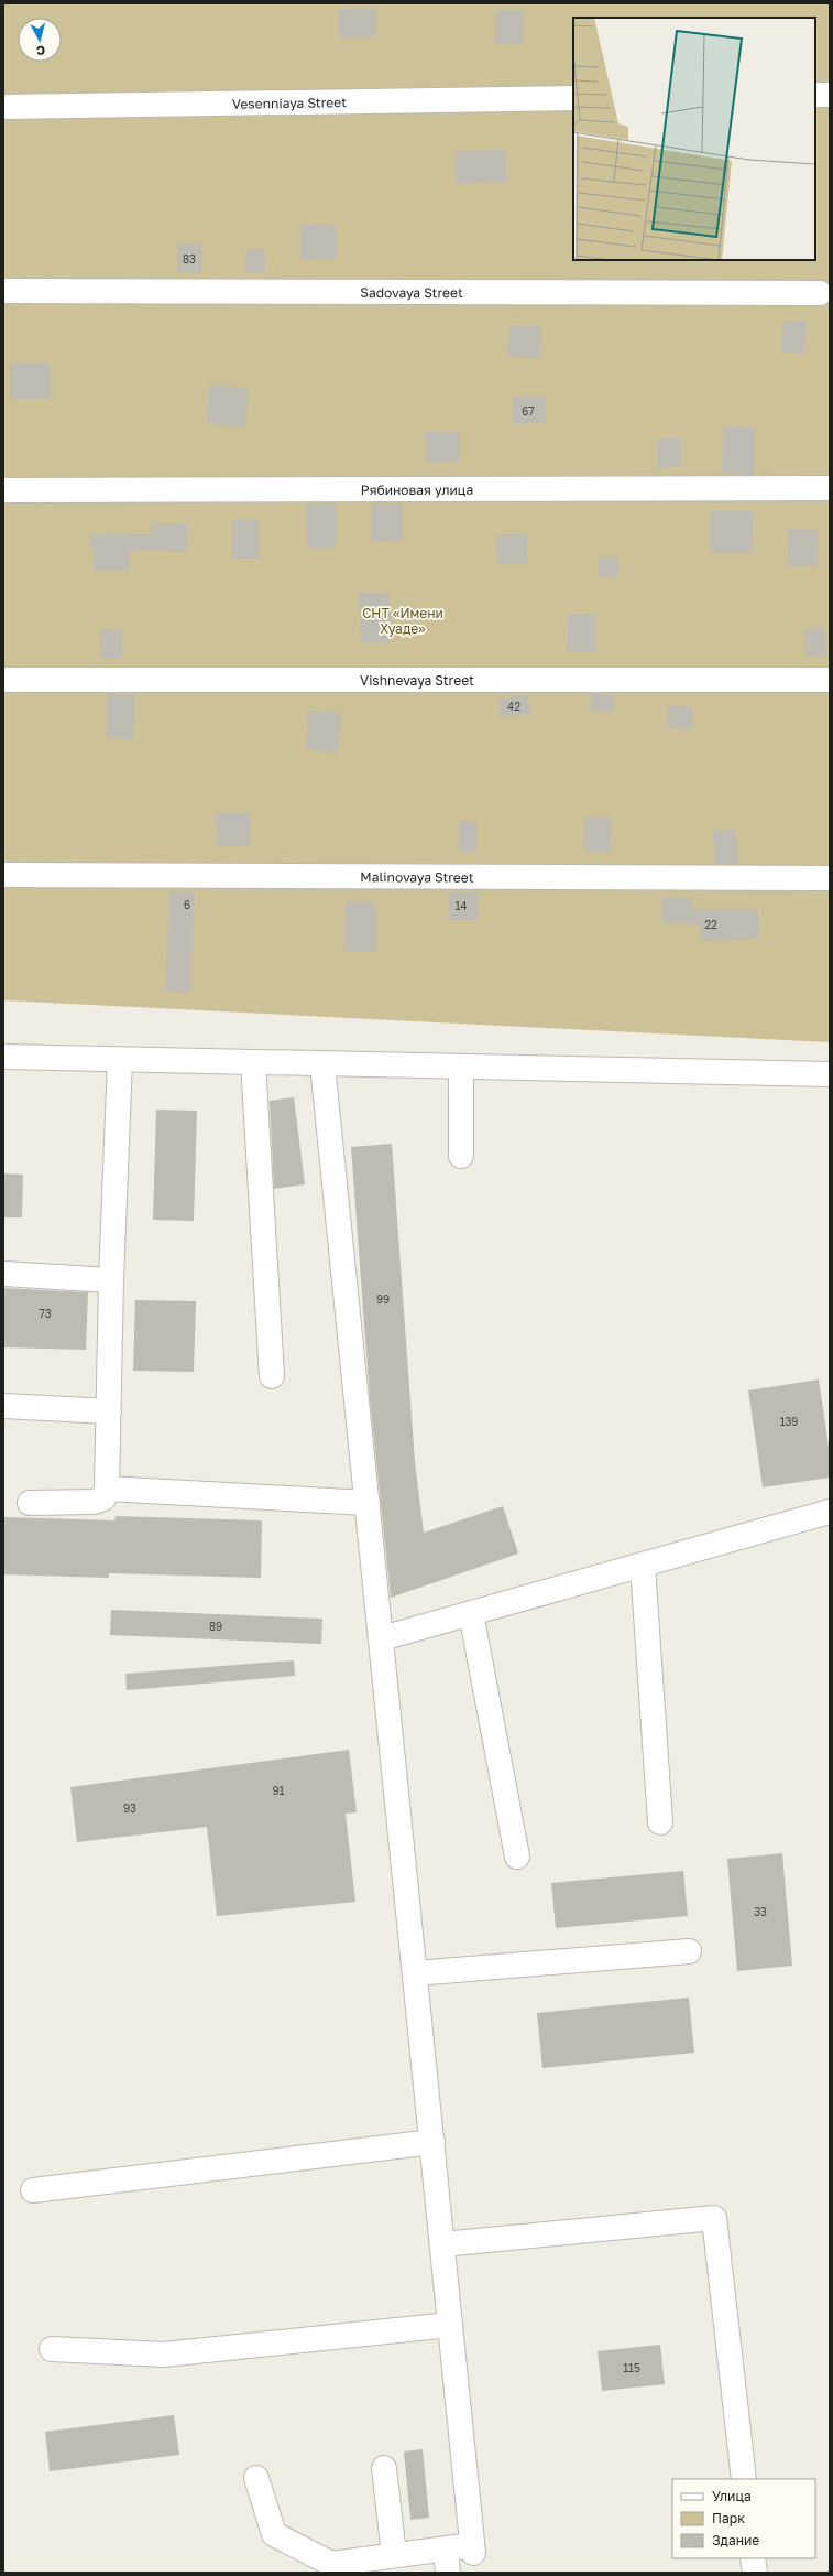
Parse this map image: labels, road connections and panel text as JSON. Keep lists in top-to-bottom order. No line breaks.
{"streets":{"street":["Vesenniaya Street","Sadovaya Street","Рябиновая улица","Vishnevaya Street","Malinovaya Street"]},"parks":["СНТ «Имени Хуаде»"],"house_numbers":["83","67","42","6","14","22","99","73","139","89","91","93","33","115"],"legend":["Улица","Парк","Здание"],"north":"bottom"}
